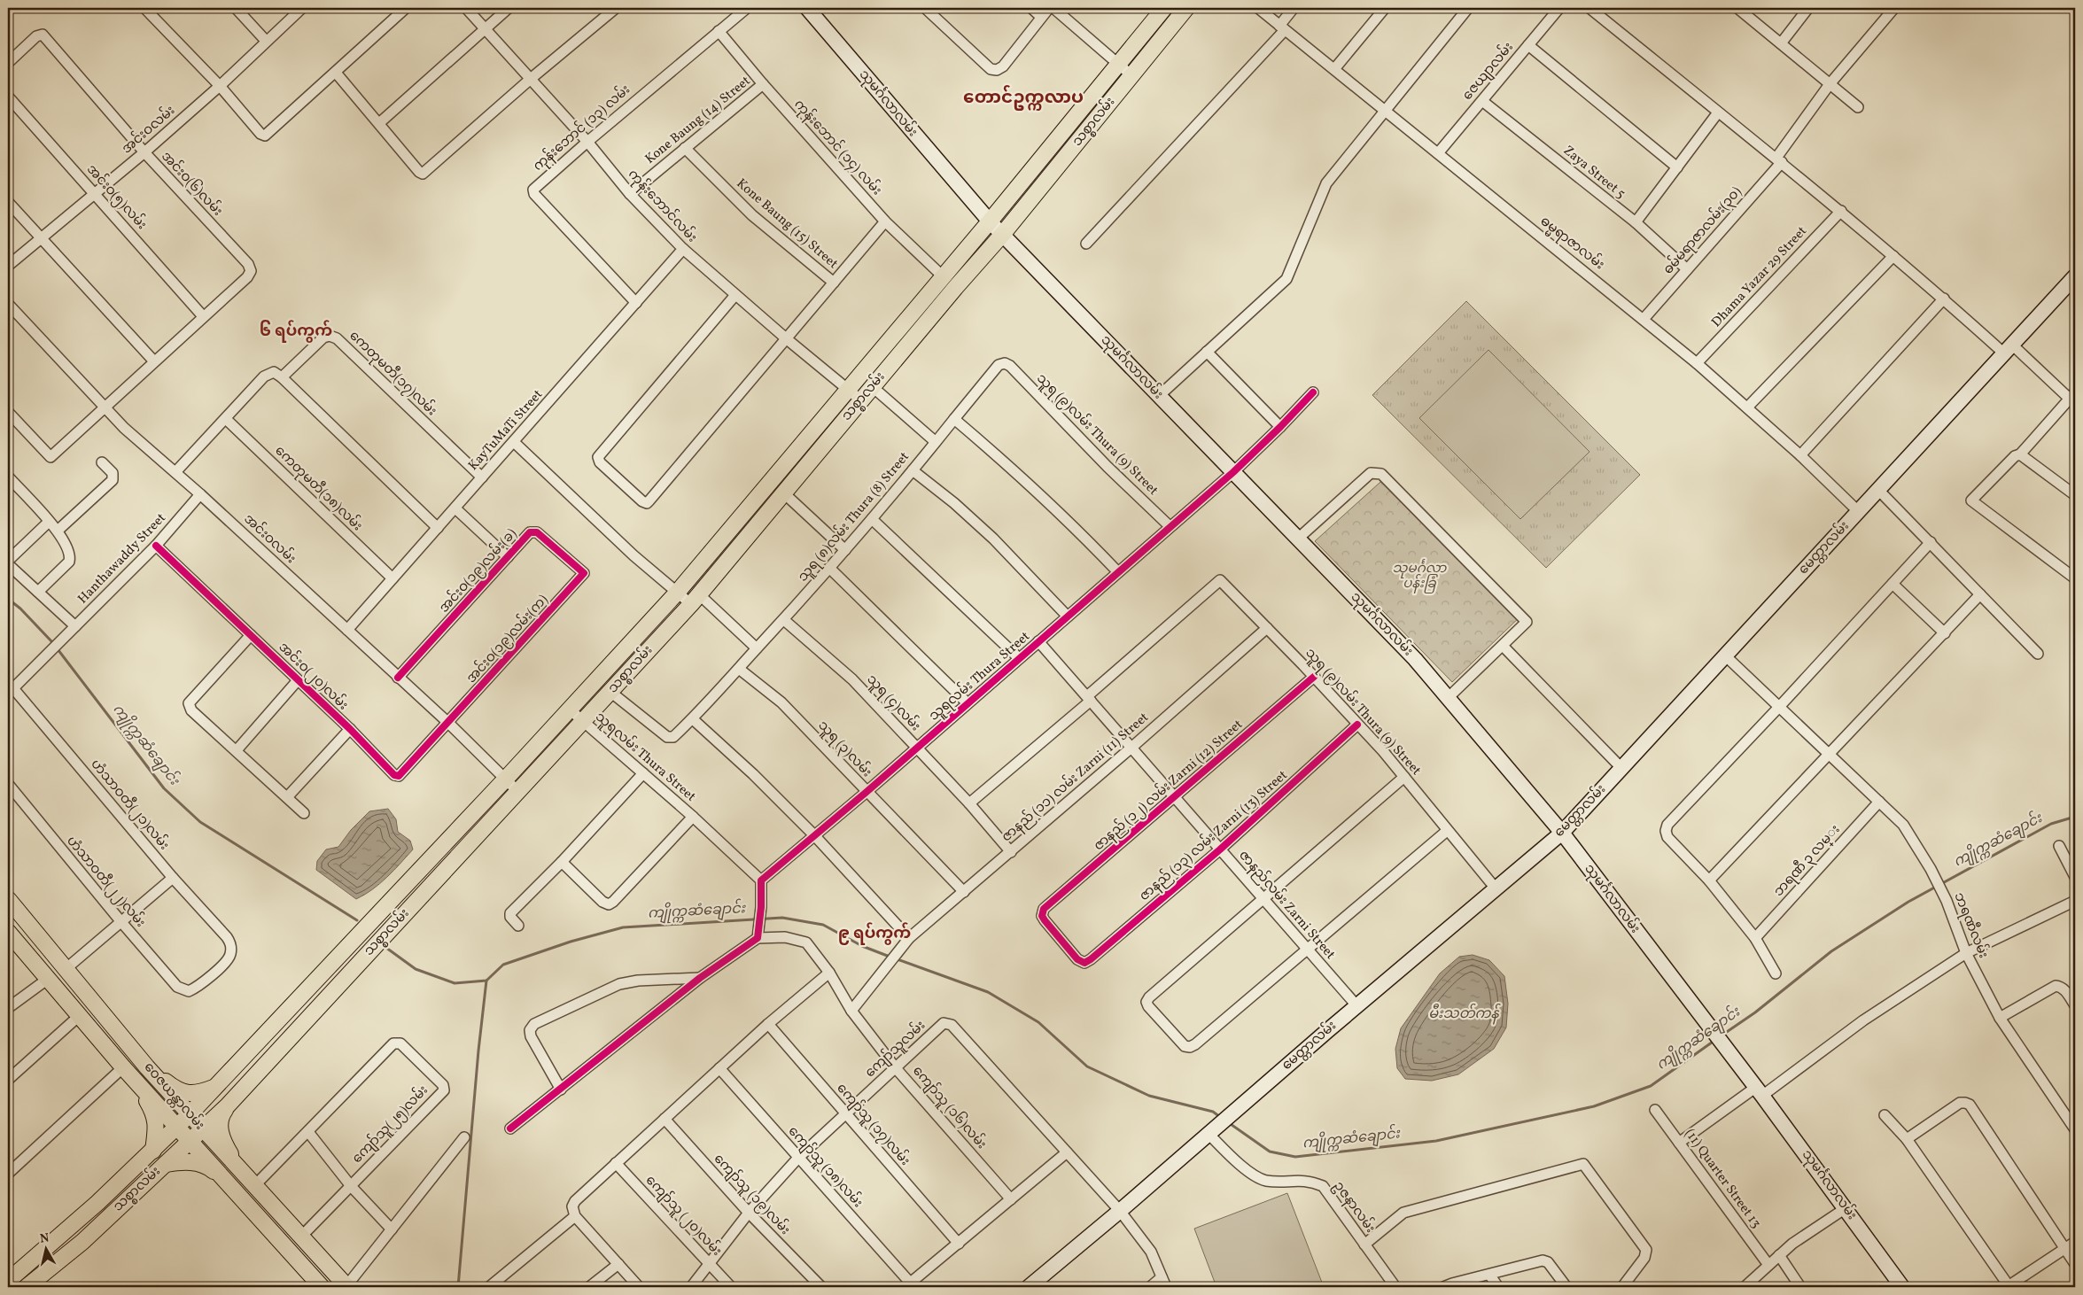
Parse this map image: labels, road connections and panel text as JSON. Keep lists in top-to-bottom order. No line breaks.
{"streets":{"main road":["သုမင်္ဂလာလမ်း","သစ္စာလမ်း","မေတ္တာလမ်း","ဝေဇယန္တာလမ်း"],"street":["ဇေယျာလမ်း","Kone Baung (14) Street","ကုန်းဘောင် (၁၃) လမ်း","အင်းဝလမ်း","ကုန်းဘောင် (၁၄) လမ်း","Zaya Street 5","အင်းဝ(၆)လမ်း","အင်းဝ(၅)လမ်း","ကုန်းဘောင်လမ်း","Kone Baung (15) Street","ဓမ်မရာဇာလမ်း(၃၀)","ဓမ္မရာဇာလမ်း","Dhama Yazar 29 Street","ကေတုမတီ(၁၇)လမ်း","KayTuMaTi Street","သူရ (၉)လမ်း Thura (9) Street","ကေတုမတီ(၁၈)လမ်း","သူရ (၈)လမ်း Thura (8) Street","Hanthawaddy Street","အင်းဝ(၁၉)လမ်း(ခ)","အင်းဝ(၁၉)လမ်း(က)","အင်းဝ(၂၀)လမ်း","သူရလမ်း Thura Street","သူရ (၄)လမ်း","သူရ (၃)လမ်း","ဇာနည် (၁၁) လမ်း Zarni (11) Street","ဇာနည် (၁၂) လမ်း Zarni (12) Street","ဟံသာဝတီ(၂၁)လမ်း","ဇာနည် (၁၃) လမ်း Zarni (13) Street","ဘရဏီ ၃ လမ္း","ဟံသာဝတီ(၂၂)လမ်း","ဇာနည်လမ်း Zarni Street","ဘရဏီလမ်း","ကျော်သူလမ်း","ကျော်သူ (၁၆)လမ်း","ကျော်သူ(၂၅)လမ်း","ကျော်သူ (၁၇)လမ်း","ကျော်သူ (၁၈)လမ်း","(11) Quarter Street 13","ကျော်သူ (၁၉)လမ်း","ဥဇနာလမ်း","ကျော်သူ (၂၀)လမ်း"]},"crossings":[["ဇေယျာလမ်း","Zaya Street 5"],["ဇေယျာလမ်း","ဓမ္မရာဇာလမ်း"],["သုမင်္ဂလာလမ်း","သစ္စာလမ်း"],["သုမင်္ဂလာလမ်း","မေတ္တာလမ်း"],["သုမင်္ဂလာလမ်း","သူရလမ်း Thura Street"],["Kone Baung (14) Street","ကုန်းဘောင် (၁၄) လမ်း"],["Kone Baung (14) Street","ကုန်းဘောင်လမ်း"],["Kone Baung (14) Street","Kone Baung (15) Street"],["သစ္စာလမ်း","အင်းဝလမ်း"],["သစ္စာလမ်း","ကုန်းဘောင် (၁၄) လမ်း"],["သစ္စာလမ်း","ကုန်းဘောင်လမ်း"],["သစ္စာလမ်း","သူရ (၈)လမ်း Thura (8) Street"],["သစ္စာလမ်း","သူရလမ်း Thura Street"],["သစ္စာလမ်း","ဝေဇယန္တာလမ်း"],["ကုန်းဘောင် (၁၃) လမ်း","ကုန်းဘောင် (၁၄) လမ်း"],["ကုန်းဘောင် (၁၃) လမ်း","ကုန်းဘောင်လမ်း"],["ကုန်းဘောင် (၁၃) လမ်း","KayTuMaTi Street"],["အင်းဝလမ်း","အင်းဝ(၆)လမ်း"],["အင်းဝလမ်း","အင်းဝ(၅)လမ်း"],["အင်းဝလမ်း","KayTuMaTi Street"],["အင်းဝလမ်း","Hanthawaddy Street"],["အင်းဝလမ်း","အင်းဝ(၁၉)လမ်း(ခ)"],["အင်းဝလမ်း","အင်းဝ(၁၉)လမ်း(က)"],["အင်းဝလမ်း","အင်းဝ(၂၀)လမ်း"],["Zaya Street 5","ဓမ်မရာဇာလမ်း(၃၀)"],["အင်းဝ(၆)လမ်း","အင်းဝ(၅)လမ်း"],["ကုန်းဘောင်လမ်း","KayTuMaTi Street"],["ဓမ်မရာဇာလမ်း(၃၀)","ဓမ္မရာဇာလမ်း"],["ဓမ္မရာဇာလမ်း","Dhama Yazar 29 Street"],["ဓမ္မရာဇာလမ်း","မေတ္တာလမ်း"],["ကေတုမတီ(၁၇)လမ်း","KayTuMaTi Street"],["KayTuMaTi Street","ကေတုမတီ(၁၈)လမ်း"],["သူရ (၉)လမ်း Thura (9) Street","သူရ (၈)လမ်း Thura (8) Street"],["သူရ (၉)လမ်း Thura (9) Street","မေတ္တာလမ်း"],["သူရ (၉)လမ်း Thura (9) Street","သူရလမ်း Thura Street"],["သူရ (၉)လမ်း Thura (9) Street","ဇာနည် (၁၁) လမ်း Zarni (11) Street"],["သူရ (၉)လမ်း Thura (9) Street","ဇာနည် (၁၂) လမ်း Zarni (12) Street"],["သူရ (၉)လမ်း Thura (9) Street","ဇာနည် (၁၃) လမ်း Zarni (13) Street"],["သူရ (၉)လမ်း Thura (9) Street","ဇာနည်လမ်း Zarni Street"],["သူရ (၈)လမ်း Thura (8) Street","သူရ (၄)လမ်း"],["သူရ (၈)လမ်း Thura (8) Street","သူရ (၃)လမ်း"],["မေတ္တာလမ်း","ဇာနည်လမ်း Zarni Street"],["မေတ္တာလမ်း","ဘရဏီလမ်း"],["မေတ္တာလမ်း","ကျော်သူလမ်း"],["မေတ္တာလမ်း","ဥဇနာလမ်း"],["Hanthawaddy Street","အင်းဝ(၂၀)လမ်း"],["Hanthawaddy Street","ဟံသာဝတီ(၂၁)လမ်း"],["အင်းဝ(၁၉)လမ်း(ခ)","အင်းဝ(၁၉)လမ်း(က)"],["အင်းဝ(၁၉)လမ်း(က)","အင်းဝ(၂၀)လမ်း"],["သူရလမ်း Thura Street","သူရ (၄)လမ်း"],["သူရလမ်း Thura Street","သူရ (၃)လမ်း"],["သူရလမ်း Thura Street","ဇာနည်လမ်း Zarni Street"],["သူရ (၄)လမ်း","ဇာနည် (၁၁) လမ်း Zarni (11) Street"],["သူရ (၃)လမ်း","ဇာနည် (၁၁) လမ်း Zarni (11) Street"],["ဇာနည် (၁၁) လမ်း Zarni (11) Street","ဇာနည်လမ်း Zarni Street"],["ဇာနည် (၁၁) လမ်း Zarni (11) Street","ကျော်သူ (၁၆)လမ်း"],["ဇာနည် (၁၂) လမ်း Zarni (12) Street","ဇာနည် (၁၃) လမ်း Zarni (13) Street"],["ဇာနည် (၁၂) လမ်း Zarni (12) Street","ဇာနည်လမ်း Zarni Street"],["ဟံသာဝတီ(၂၁)လမ်း","ဟံသာဝတီ(၂၂)လမ်း"],["ဇာနည် (၁၃) လမ်း Zarni (13) Street","ဇာနည်လမ်း Zarni Street"],["ဘရဏီ ၃ လမ္း","ဘရဏီလမ်း"],["ကျော်သူလမ်း","ကျော်သူ (၁၆)လမ်း"],["ကျော်သူလမ်း","ကျော်သူ (၁၇)လမ်း"],["ကျော်သူလမ်း","ကျော်သူ (၁၈)လမ်း"],["ကျော်သူလမ်း","ကျော်သူ (၁၉)လမ်း"],["ကျော်သူလမ်း","ကျော်သူ (၂၀)လမ်း"],["ဝေဇယန္တာလမ်း","ကျော်သူ(၂၅)လမ်း"]],"districts":["တောင်ဥက္ကလာပ","၆ ရပ်ကွက်","၉ ရပ်ကွက်"],"water":["ကျိုက္ကဆံချောင်း","မီးသတ်ကန်"],"parks":["သုမင်္ဂလာ ပန်းခြံ"],"north":"top"}
